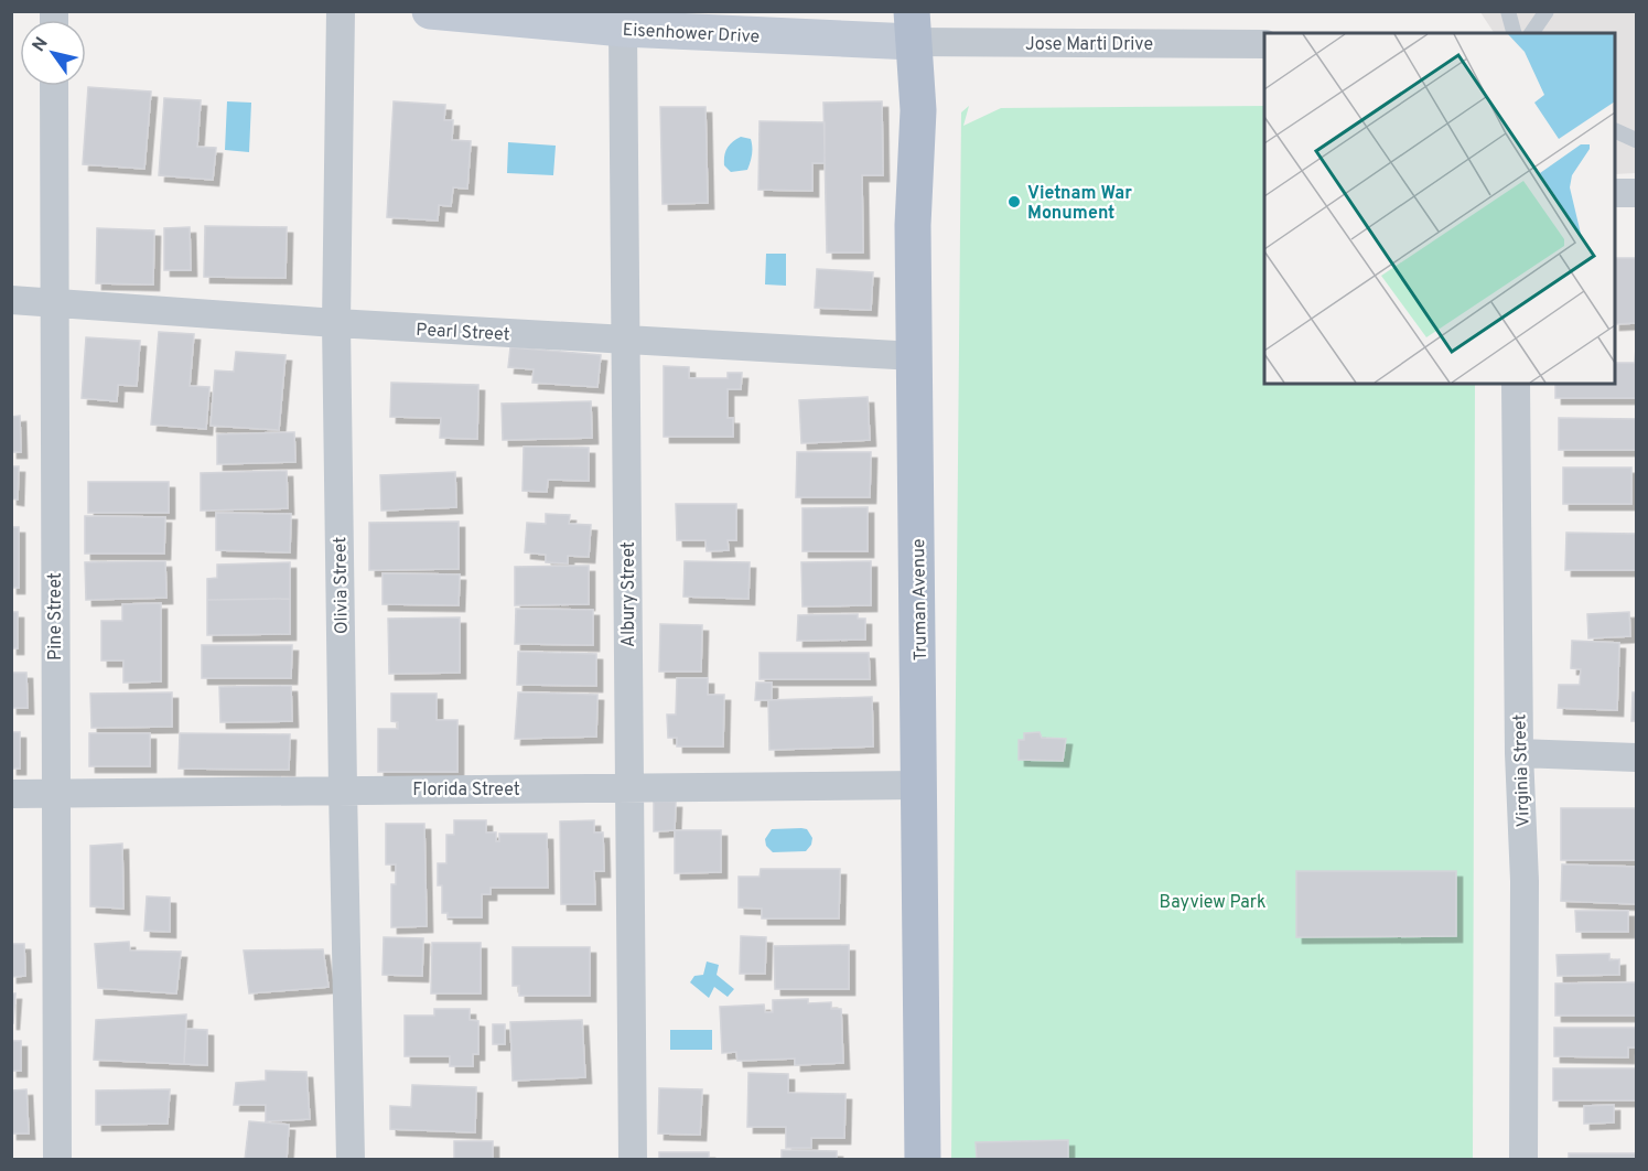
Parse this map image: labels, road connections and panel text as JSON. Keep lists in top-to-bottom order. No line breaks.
{"streets":{"main road":["Truman Avenue"],"street":["Eisenhower Drive","Jose Marti Drive","Pearl Street","Olivia Street","Albury Street","Pine Street","Virginia Street","Florida Street"]},"crossings":[["Eisenhower Drive","Jose Marti Drive"],["Eisenhower Drive","Albury Street"],["Eisenhower Drive","Truman Avenue"],["Jose Marti Drive","Truman Avenue"],["Pearl Street","Olivia Street"],["Pearl Street","Albury Street"],["Pearl Street","Truman Avenue"],["Pearl Street","Pine Street"],["Olivia Street","Florida Street"],["Albury Street","Florida Street"],["Truman Avenue","Florida Street"],["Pine Street","Florida Street"]],"parks":["Bayview Park"],"places":["Vietnam War Monument"],"north":"top left"}
